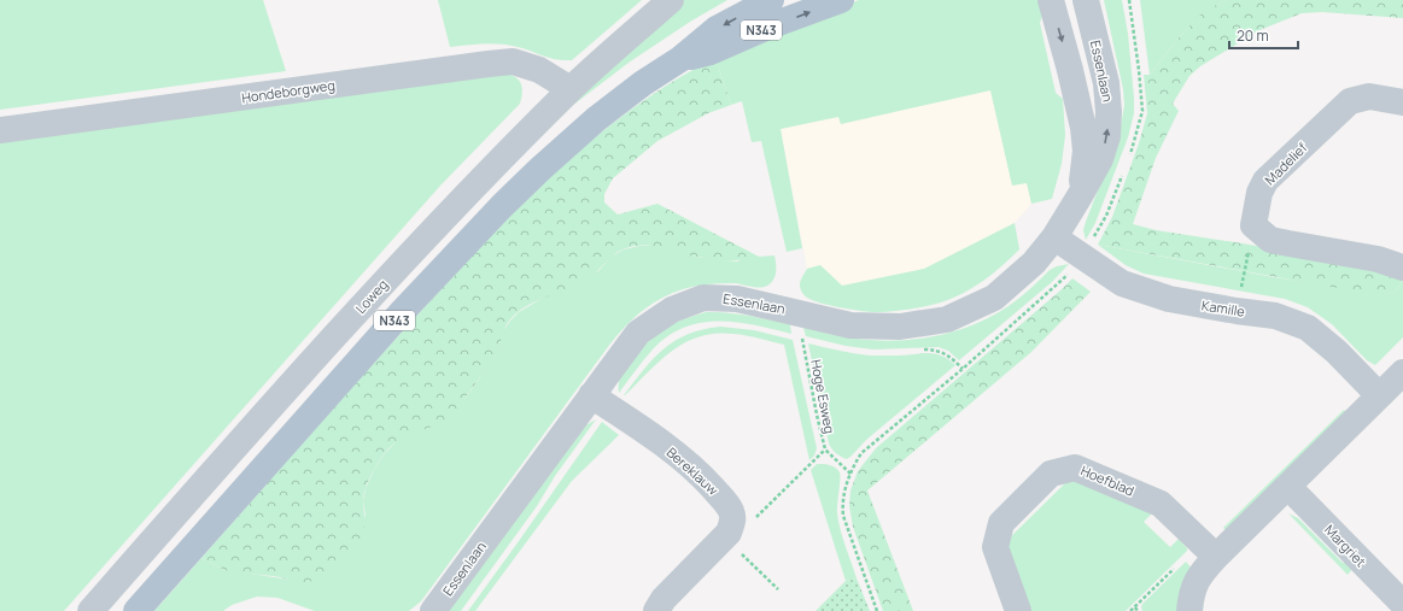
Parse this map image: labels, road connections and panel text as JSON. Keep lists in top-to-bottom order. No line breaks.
{"streets":{"main road":["N343"],"street":["Essenlaan","Hondeborgweg","Madelief","Loweg","Kamille","Bereklauw","Hoefblad","Margriet"],"path":["Hoge Esweg"]},"crossings":[["Essenlaan","Kamille"],["Essenlaan","Hoge Esweg"],["Essenlaan","Bereklauw"],["Hondeborgweg","Loweg"]],"scale_bar":"20 m"}
